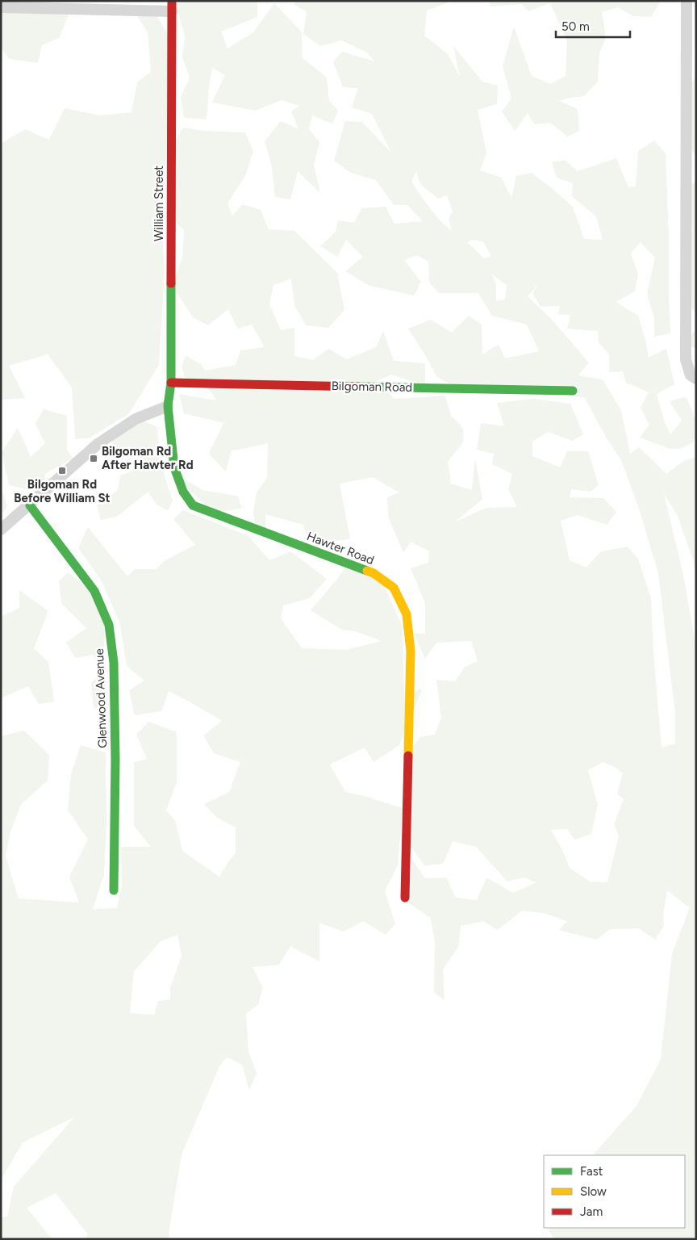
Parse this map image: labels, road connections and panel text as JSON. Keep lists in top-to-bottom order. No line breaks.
{"streets":{"street":["William Street","Bilgoman Road","Hawter Road","Glenwood Avenue"]},"crossings":[["William Street","Bilgoman Road"],["William Street","Hawter Road"]],"places":{"transit":["Bilgoman Rd After Hawter Rd","Bilgoman Rd Before William St"]},"legend":["Fast","Slow","Jam"],"scale_bar":"50 m"}
